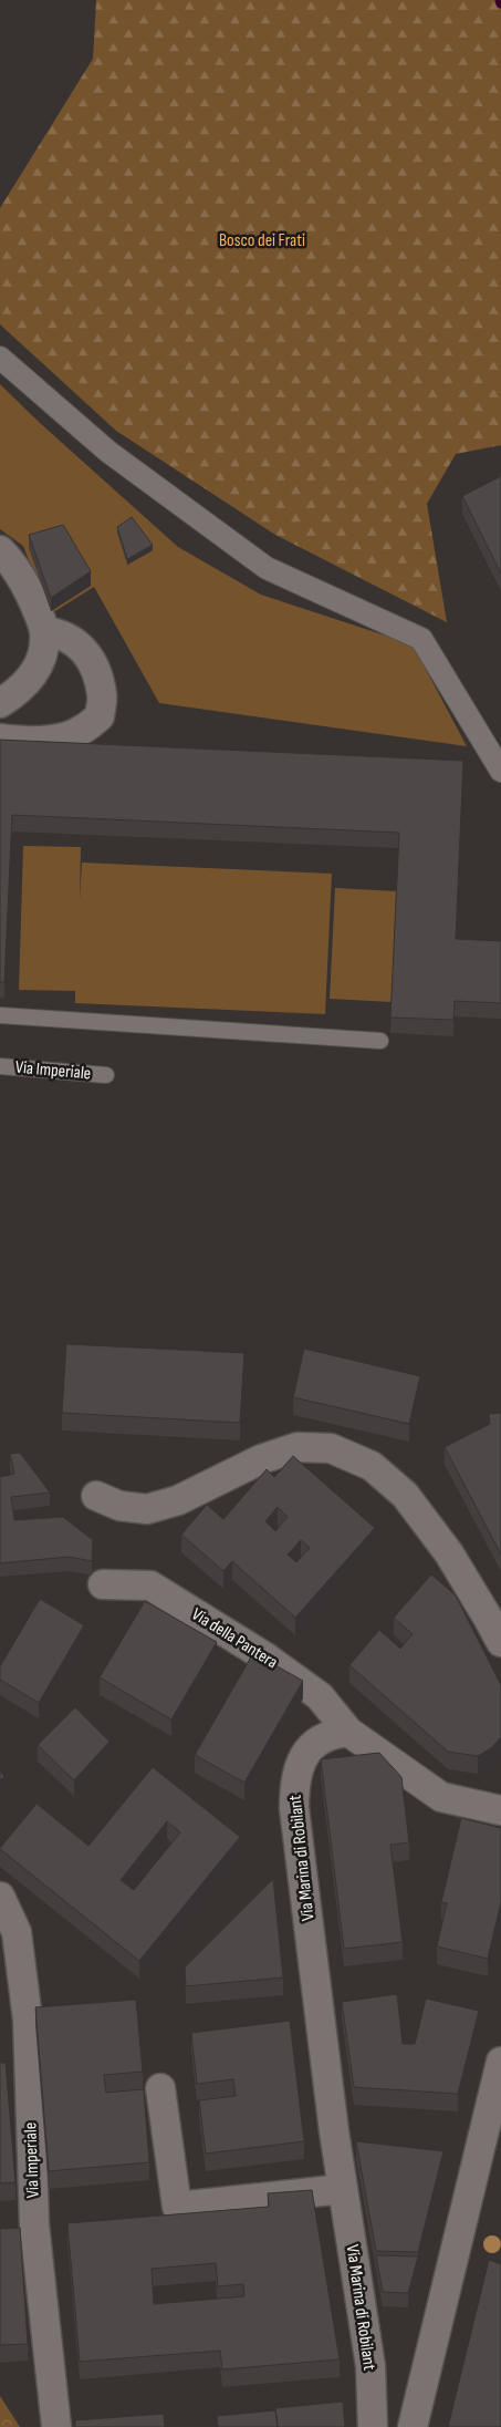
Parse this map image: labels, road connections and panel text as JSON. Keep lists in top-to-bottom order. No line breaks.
{"streets":{"street":["Via Imperiale","Via della Pantera","Via Marina di Robilant"]},"crossings":[["Via della Pantera","Via Marina di Robilant"]],"parks":["Bosco dei Frati"]}
